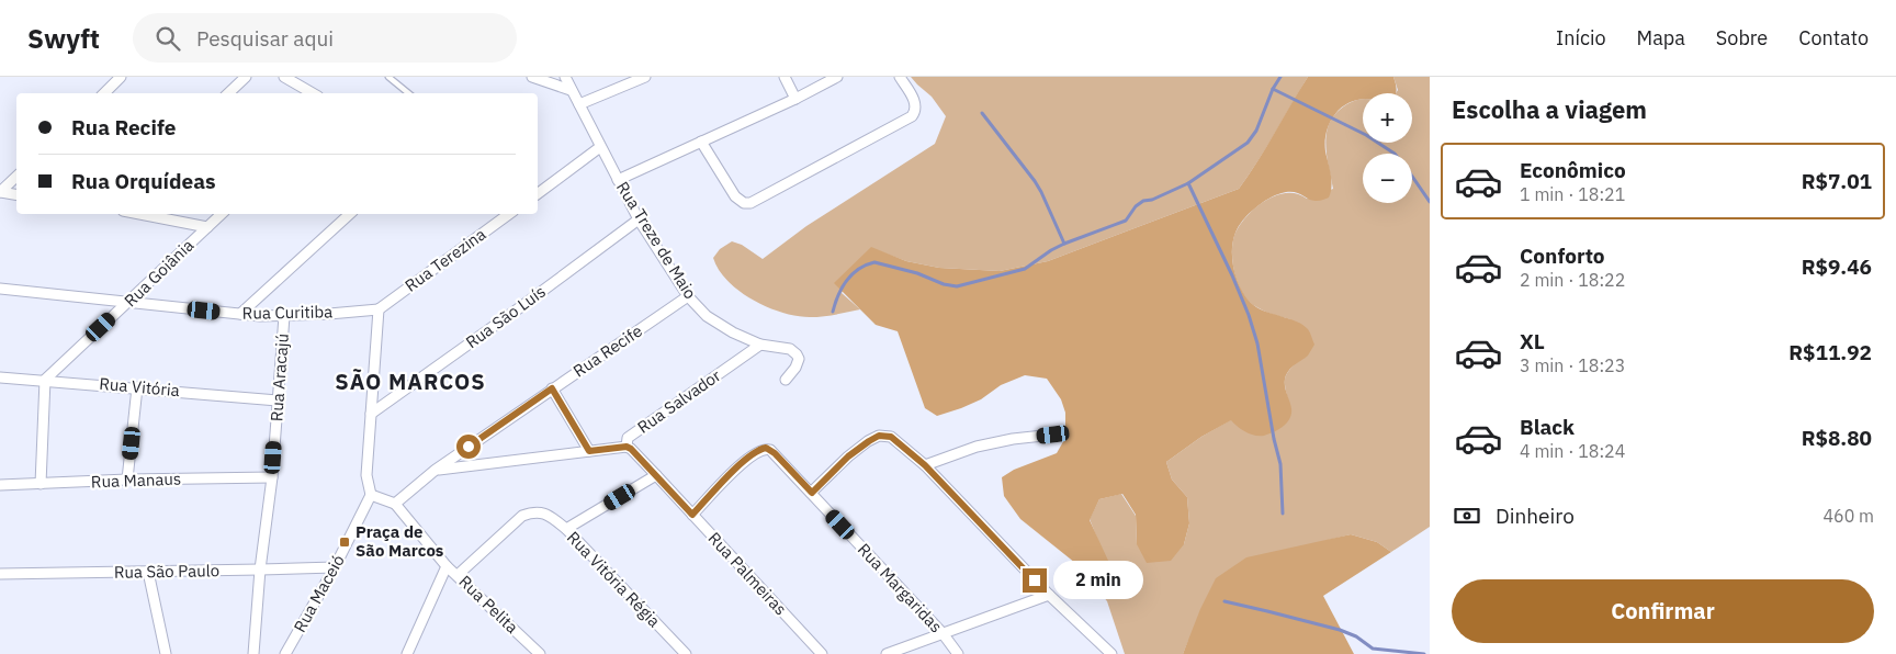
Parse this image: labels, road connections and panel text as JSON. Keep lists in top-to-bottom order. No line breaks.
{"streets":{"street":["Rua Treze de Maio","Rua Terezina","Rua Goiânia","Rua Curitiba","Rua São Luís","Rua Recife","Rua Aracajú","Rua Vitória","Rua Salvador","Rua Manaus","Rua São Paulo","Rua Palmeiras","Rua Vitória Régia","Rua Margaridas","Rua Maceió","Rua Pelita"]},"crossings":[["Rua Treze de Maio","Rua São Luís"],["Rua Treze de Maio","Rua Recife"],["Rua Treze de Maio","Rua Salvador"],["Rua Terezina","Rua Curitiba"],["Rua Goiânia","Rua Curitiba"],["Rua Goiânia","Rua Vitória"],["Rua Curitiba","Rua Aracajú"],["Rua Recife","Rua Salvador"],["Rua Recife","Rua Pelita"],["Rua Aracajú","Rua Vitória"],["Rua Aracajú","Rua Manaus"],["Rua Aracajú","Rua São Paulo"],["Rua Salvador","Rua Palmeiras"],["Rua São Paulo","Rua Maceió"],["Rua Palmeiras","Rua Margaridas"],["Rua Vitória Régia","Rua Pelita"]],"districts":["SÃO MARCOS"],"places":{"transit":["Praça de São Marcos"]},"page":{"header":"Swyft","search":"Pesquisar aqui","nav":["Início","Mapa","Sobre","Contato"],"heading":"Escolha a viagem","map_buttons":["+","−"],"banner":["Rua Recife","Rua Orquídeas"],"list":[{"name":"Econômico","note":"1 min · 18:21","value":"R$7.01"},{"name":"Conforto","note":"2 min · 18:22","value":"R$9.46"},{"name":"XL","note":"3 min · 18:23","value":"R$11.92"},{"name":"Black","note":"4 min · 18:24","value":"R$8.80"}],"pay":["Dinheiro","460 m"],"bubble":"2 min","buttons":"Confirmar"}}
